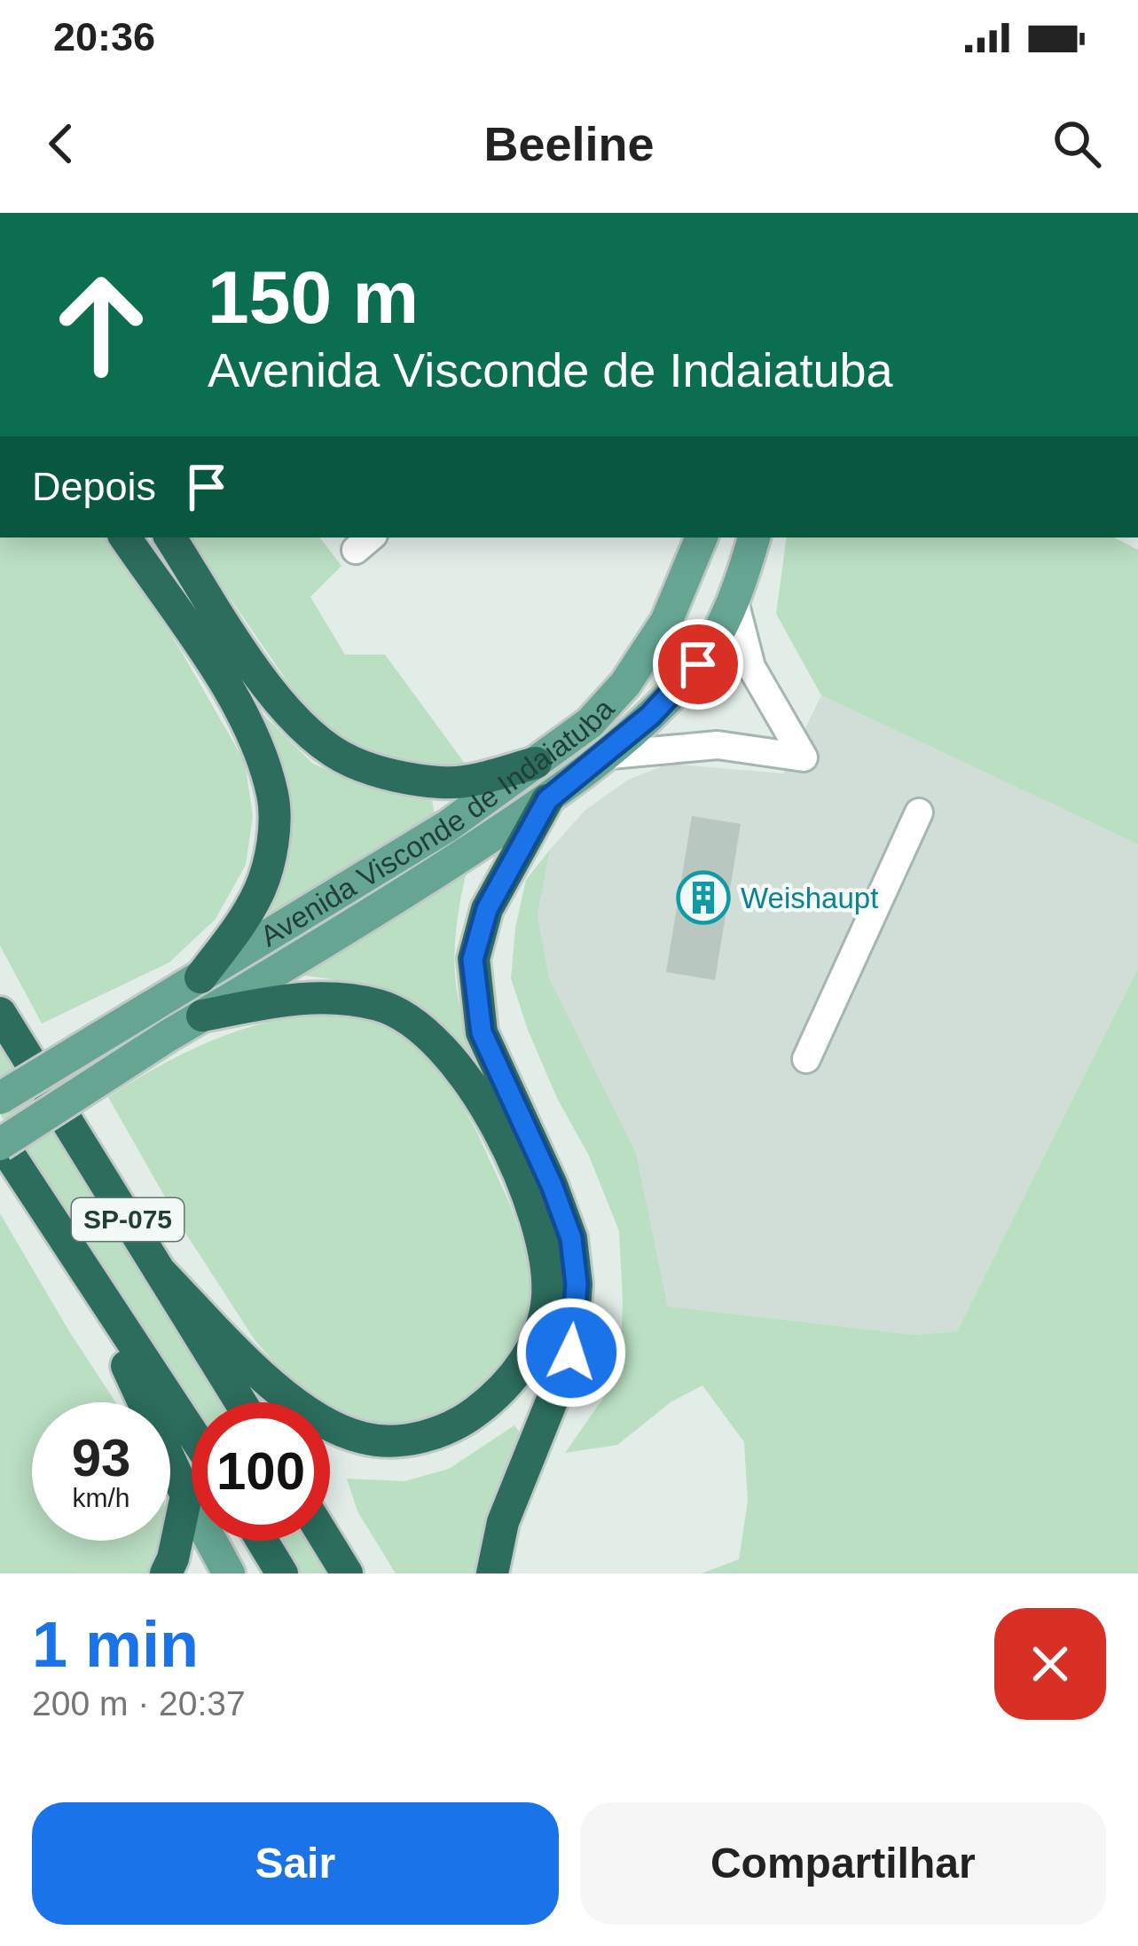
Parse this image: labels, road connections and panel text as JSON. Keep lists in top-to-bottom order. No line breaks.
{"streets":{"highway":["SP-075"],"main road":["Avenida Visconde de Indaiatuba"]},"crossings":[["Avenida Visconde de Indaiatuba","SP-075"]],"places":{"building":["Weishaupt"]},"page":{"status":"20:36","header":"Beeline","turn":["150 m","Avenida Visconde de Indaiatuba"],"then":"Depois","speed":"93 km/h","limit":"100","heading":["1 min","200 m · 20:37"],"buttons":["Sair","Compartilhar"]}}
